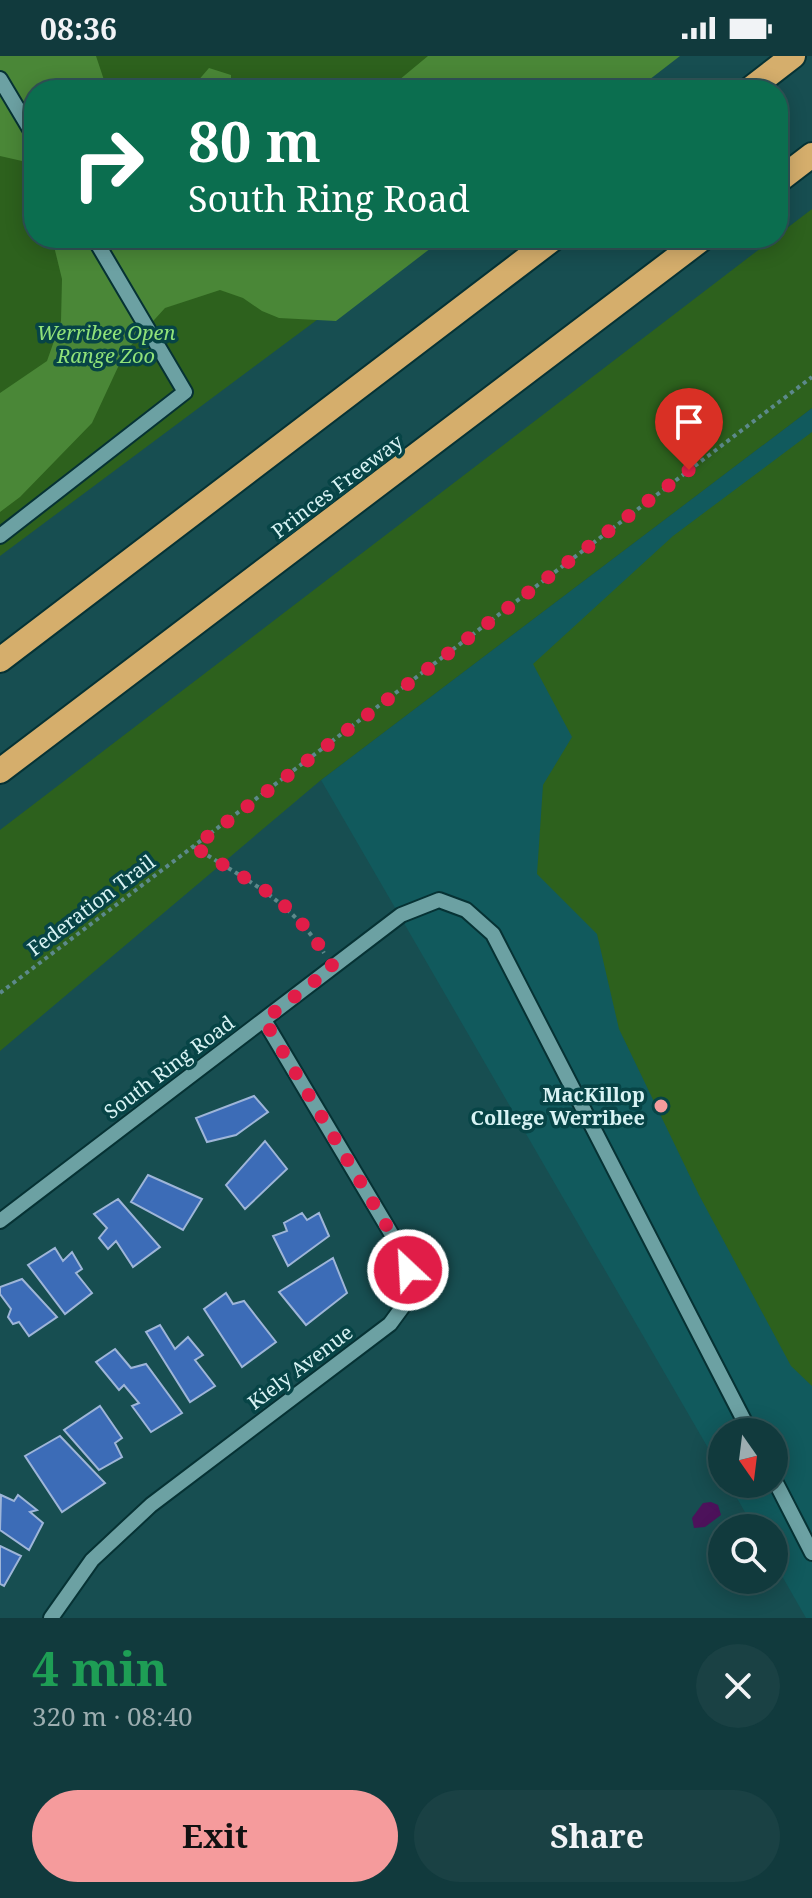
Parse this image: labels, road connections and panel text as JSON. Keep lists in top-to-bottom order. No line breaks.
{"streets":{"highway":["Princes Freeway"],"street":["South Ring Road","Kiely Avenue"],"path":["Federation Trail"]},"crossings":[["South Ring Road","Kiely Avenue"]],"parks":["Werribee Open Range Zoo"],"places":["MacKillop College Werribee"],"north":"bottom","page":{"status":"08:36","turn":["80 m","South Ring Road"],"heading":["4 min","320 m · 08:40"],"buttons":["Exit","Share"]}}
